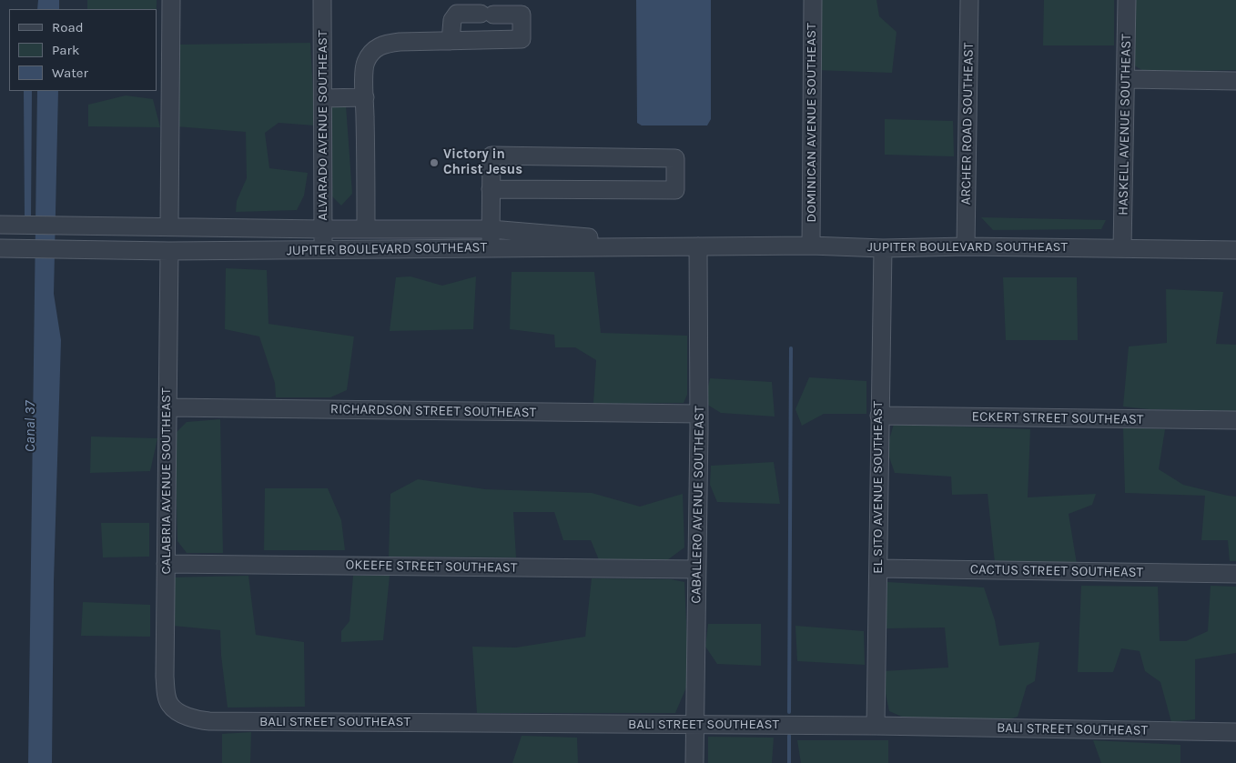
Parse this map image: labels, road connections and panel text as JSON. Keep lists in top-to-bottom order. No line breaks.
{"streets":{"street":["DOMINICAN AVENUE SOUTHEAST","ARCHER ROAD SOUTHEAST","HASKELL AVENUE SOUTHEAST","ALVARADO AVENUE SOUTHEAST","JUPITER BOULEVARD SOUTHEAST","RICHARDSON STREET SOUTHEAST","ECKERT STREET SOUTHEAST","CALABRIA AVENUE SOUTHEAST","EL SITO AVENUE SOUTHEAST","CABALLERO AVENUE SOUTHEAST","OKEEFE STREET SOUTHEAST","CACTUS STREET SOUTHEAST","BALI STREET SOUTHEAST"]},"crossings":[["DOMINICAN AVENUE SOUTHEAST","JUPITER BOULEVARD SOUTHEAST"],["ARCHER ROAD SOUTHEAST","JUPITER BOULEVARD SOUTHEAST"],["HASKELL AVENUE SOUTHEAST","JUPITER BOULEVARD SOUTHEAST"],["ALVARADO AVENUE SOUTHEAST","JUPITER BOULEVARD SOUTHEAST"],["JUPITER BOULEVARD SOUTHEAST","CALABRIA AVENUE SOUTHEAST"],["JUPITER BOULEVARD SOUTHEAST","EL SITO AVENUE SOUTHEAST"],["JUPITER BOULEVARD SOUTHEAST","CABALLERO AVENUE SOUTHEAST"],["RICHARDSON STREET SOUTHEAST","CALABRIA AVENUE SOUTHEAST"],["RICHARDSON STREET SOUTHEAST","CABALLERO AVENUE SOUTHEAST"],["ECKERT STREET SOUTHEAST","EL SITO AVENUE SOUTHEAST"],["CALABRIA AVENUE SOUTHEAST","OKEEFE STREET SOUTHEAST"],["CALABRIA AVENUE SOUTHEAST","BALI STREET SOUTHEAST"],["EL SITO AVENUE SOUTHEAST","CACTUS STREET SOUTHEAST"],["EL SITO AVENUE SOUTHEAST","BALI STREET SOUTHEAST"],["CABALLERO AVENUE SOUTHEAST","OKEEFE STREET SOUTHEAST"],["CABALLERO AVENUE SOUTHEAST","BALI STREET SOUTHEAST"]],"water":["Canal 37"],"places":["Victory in Christ Jesus"],"legend":["Road","Park","Water"]}
